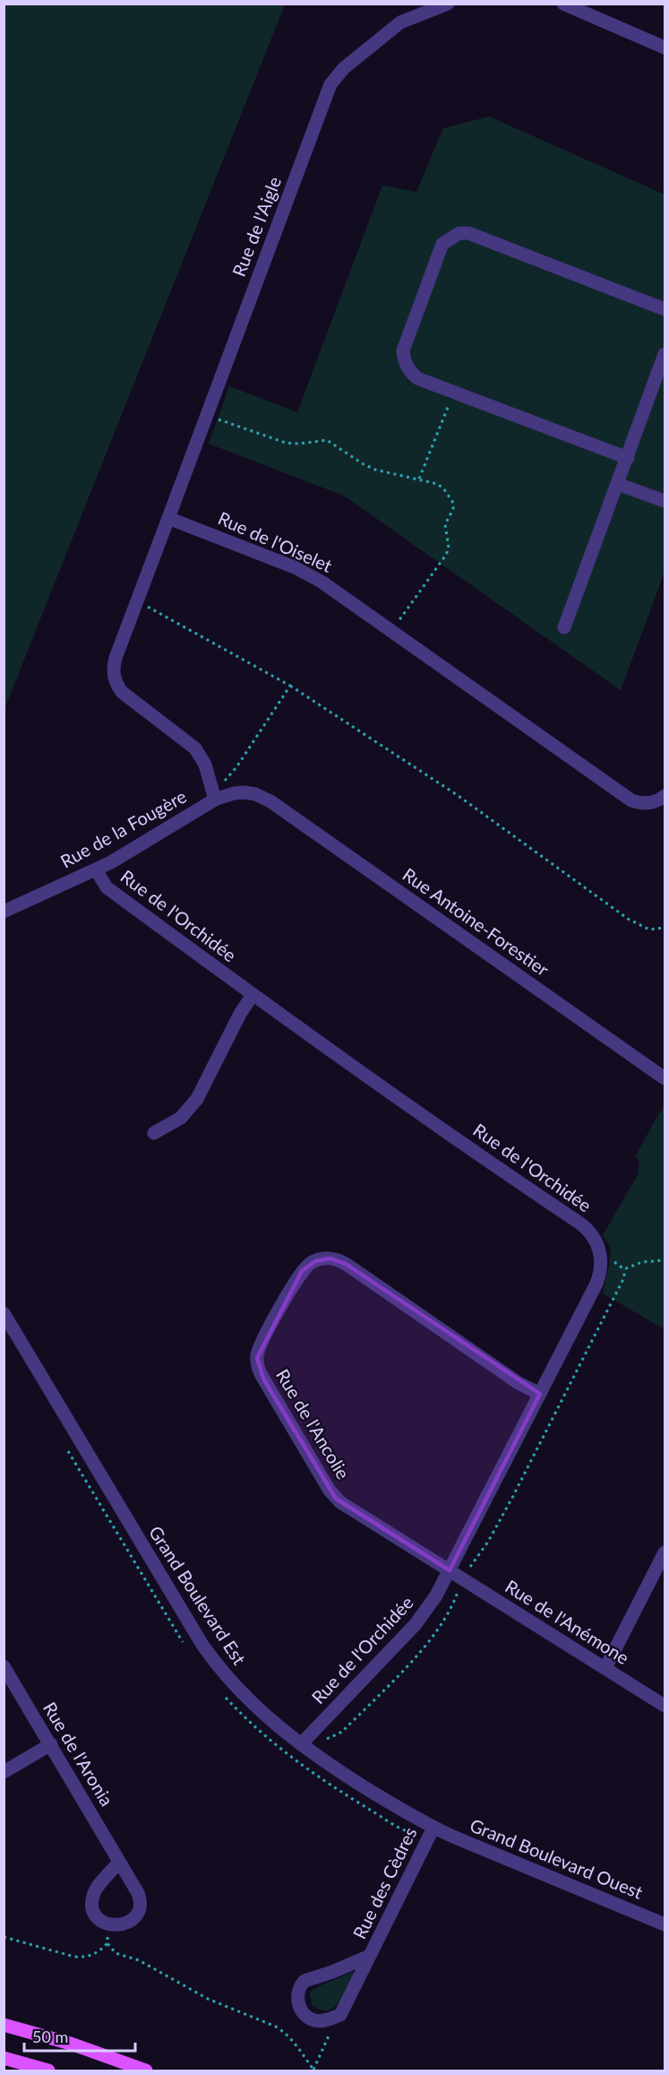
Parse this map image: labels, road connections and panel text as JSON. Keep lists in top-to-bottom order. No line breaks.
{"streets":{"street":["Rue de l'Aigle","Rue de l'Oiselet","Rue de la Fougère","Rue de l'Orchidée","Rue Antoine-Forestier","Rue de l'Ancolie","Grand Boulevard Est","Rue de l'Anémone","Rue de l'Aronia","Grand Boulevard Ouest","Rue des Cèdres"]},"crossings":[["Rue de l'Aigle","Rue de l'Oiselet"],["Rue de la Fougère","Rue de l'Orchidée"],["Rue de la Fougère","Rue Antoine-Forestier"],["Rue de l'Orchidée","Rue de l'Ancolie"],["Rue de l'Orchidée","Grand Boulevard Est"],["Rue de l'Orchidée","Rue de l'Anémone"],["Rue de l'Ancolie","Rue de l'Anémone"],["Grand Boulevard Est","Grand Boulevard Ouest"],["Grand Boulevard Est","Rue des Cèdres"],["Grand Boulevard Ouest","Rue des Cèdres"]],"scale_bar":"50 m"}
